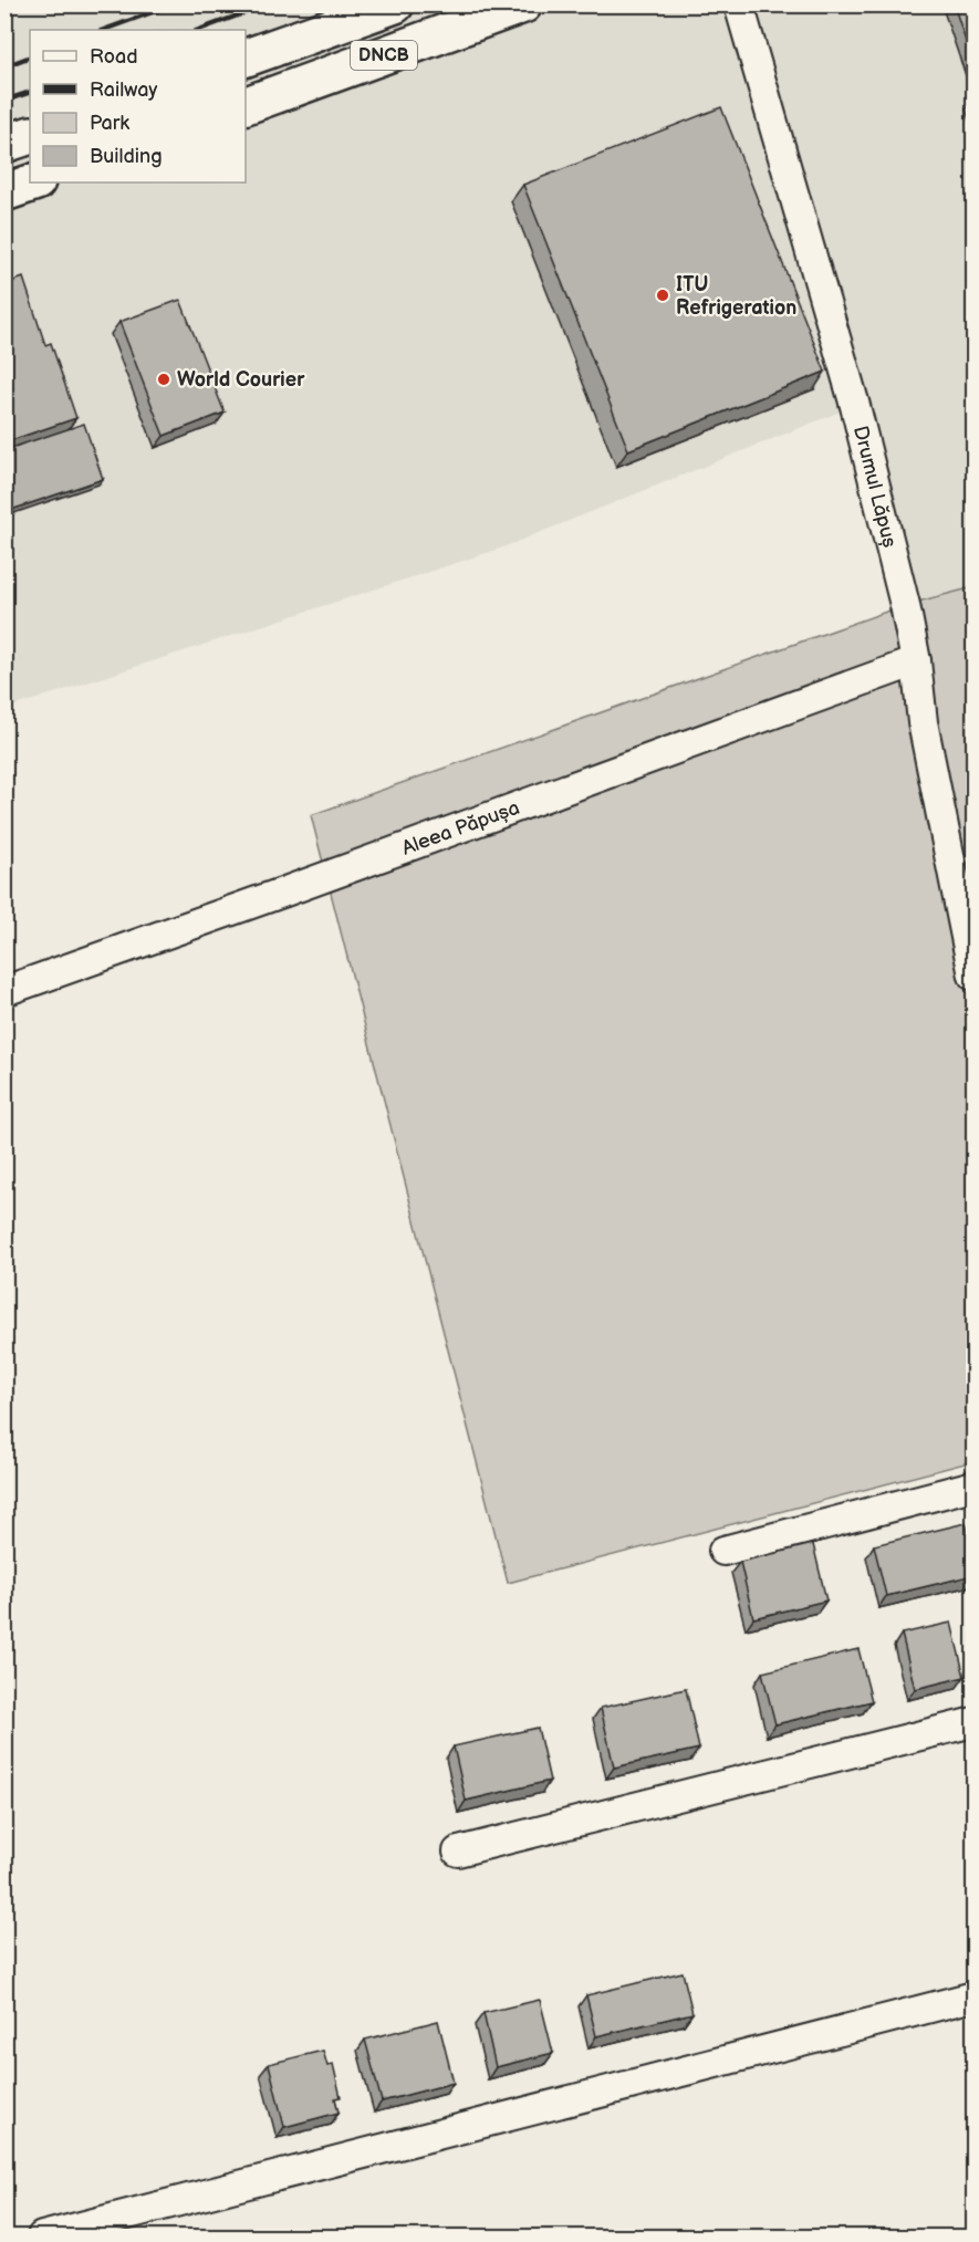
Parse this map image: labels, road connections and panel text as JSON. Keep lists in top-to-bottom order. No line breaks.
{"streets":{"main road":["DNCB"],"street":["Drumul Lăpuș","Aleea Păpușa"]},"crossings":[["Drumul Lăpuș","Aleea Păpușa"]],"places":["ITU Refrigeration","World Courier"],"legend":["Road","Railway","Park","Building"]}
